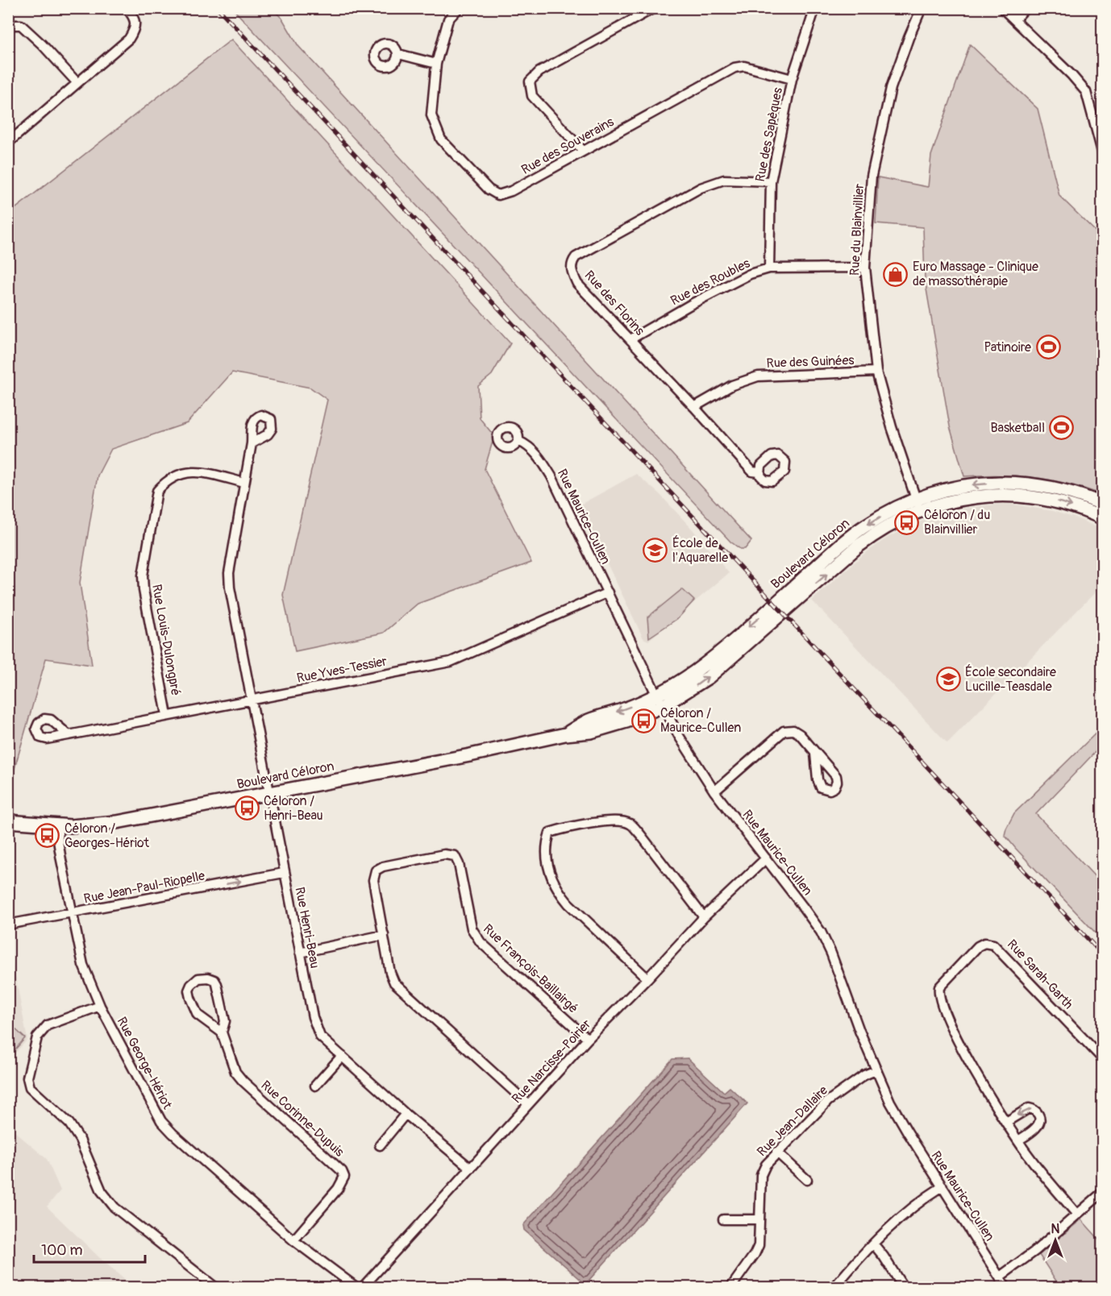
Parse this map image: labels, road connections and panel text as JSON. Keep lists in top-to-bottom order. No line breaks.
{"streets":{"street":["Rue des Sapèques","Rue des Souverains","Rue du Blainvillier","Rue des Roubles","Rue des Florins","Rue des Guinées","Rue Maurice-Cullen","Boulevard Céloron","Rue Louis-Dulongpré","Rue Yves-Tessier","Rue Jean-Paul-Riopelle","Rue Henri-Beau","Rue François-Baillairgé","Rue Sarah-Garth","Rue Narcisse-Poirier","Rue George-Hériot","Rue Corinne-Dupuis","Rue Jean-Dallaire"]},"crossings":[["Rue des Sapèques","Rue des Souverains"],["Rue des Sapèques","Rue des Roubles"],["Rue des Sapèques","Rue des Florins"],["Rue du Blainvillier","Rue des Roubles"],["Rue du Blainvillier","Rue des Guinées"],["Rue du Blainvillier","Boulevard Céloron"],["Rue des Roubles","Rue des Florins"],["Rue des Florins","Rue des Guinées"],["Rue Maurice-Cullen","Boulevard Céloron"],["Rue Maurice-Cullen","Rue Yves-Tessier"],["Rue Maurice-Cullen","Rue Narcisse-Poirier"],["Rue Maurice-Cullen","Rue Jean-Dallaire"],["Boulevard Céloron","Rue Henri-Beau"],["Boulevard Céloron","Rue George-Hériot"],["Rue Louis-Dulongpré","Rue Yves-Tessier"],["Rue Jean-Paul-Riopelle","Rue Henri-Beau"],["Rue Jean-Paul-Riopelle","Rue George-Hériot"],["Rue Henri-Beau","Rue Narcisse-Poirier"],["Rue François-Baillairgé","Rue Narcisse-Poirier"],["Rue George-Hériot","Rue Corinne-Dupuis"]],"one_way":["Rue Jean-Paul-Riopelle"],"places":{"shop":["Euro Massage - Clinique de massothérapie"],"sports":["Patinoire","Basketball"],"bus stop":["Céloron / du Blainvillier","Céloron / Maurice-Cullen","Céloron / Henri-Beau","Céloron / Georges-Hériot"],"school or university":["École de l'Aquarelle","École secondaire Lucille-Teasdale"]},"scale_bar":"100 m","north":"top"}
